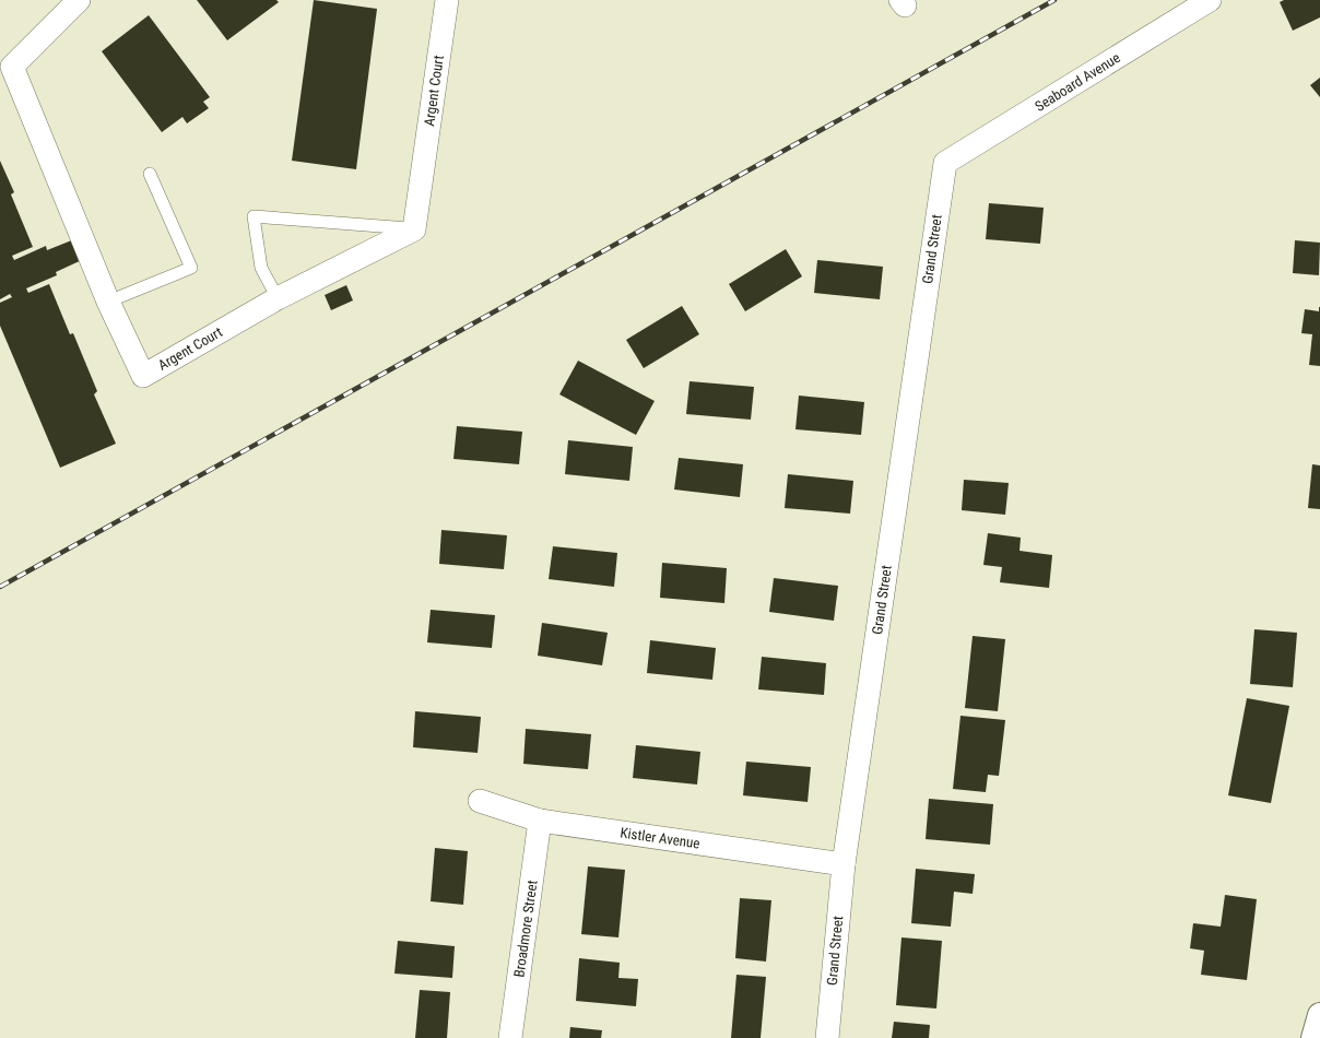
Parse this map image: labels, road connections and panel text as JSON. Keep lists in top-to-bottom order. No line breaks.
{"streets":{"street":["Seaboard Avenue","Argent Court","Grand Street","Kistler Avenue","Broadmore Street"]},"crossings":[["Seaboard Avenue","Grand Street"],["Grand Street","Kistler Avenue"],["Kistler Avenue","Broadmore Street"]]}
